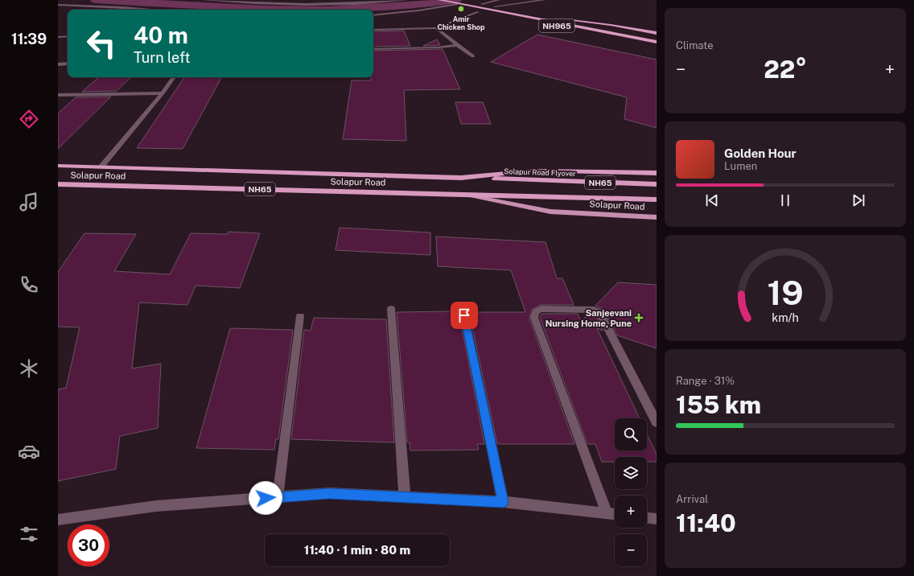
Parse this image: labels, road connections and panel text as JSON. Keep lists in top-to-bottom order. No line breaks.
{"streets":{"highway":["NH965","Solapur Road Flyover","Solapur Road","NH65"]},"crossings":[["Solapur Road Flyover","Solapur Road"],["Solapur Road","NH65"]],"places":{"other":["Amir Chicken Shop"],"health":["Sanjeevani Nursing Home, Pune"]},"page":{"tabs":"11:39","tile":["Climate",["Range · 31%","155 km"],["Arrival","11:40"]],"turn":["40 m","Turn left"],"heat":["−","22°","+"],"song":["Golden Hour","Lumen"],"map_buttons":["+","−"],"limit":"30","trip":"11:40 · 1 min · 80 m","gauge":["19","km/h"]}}
